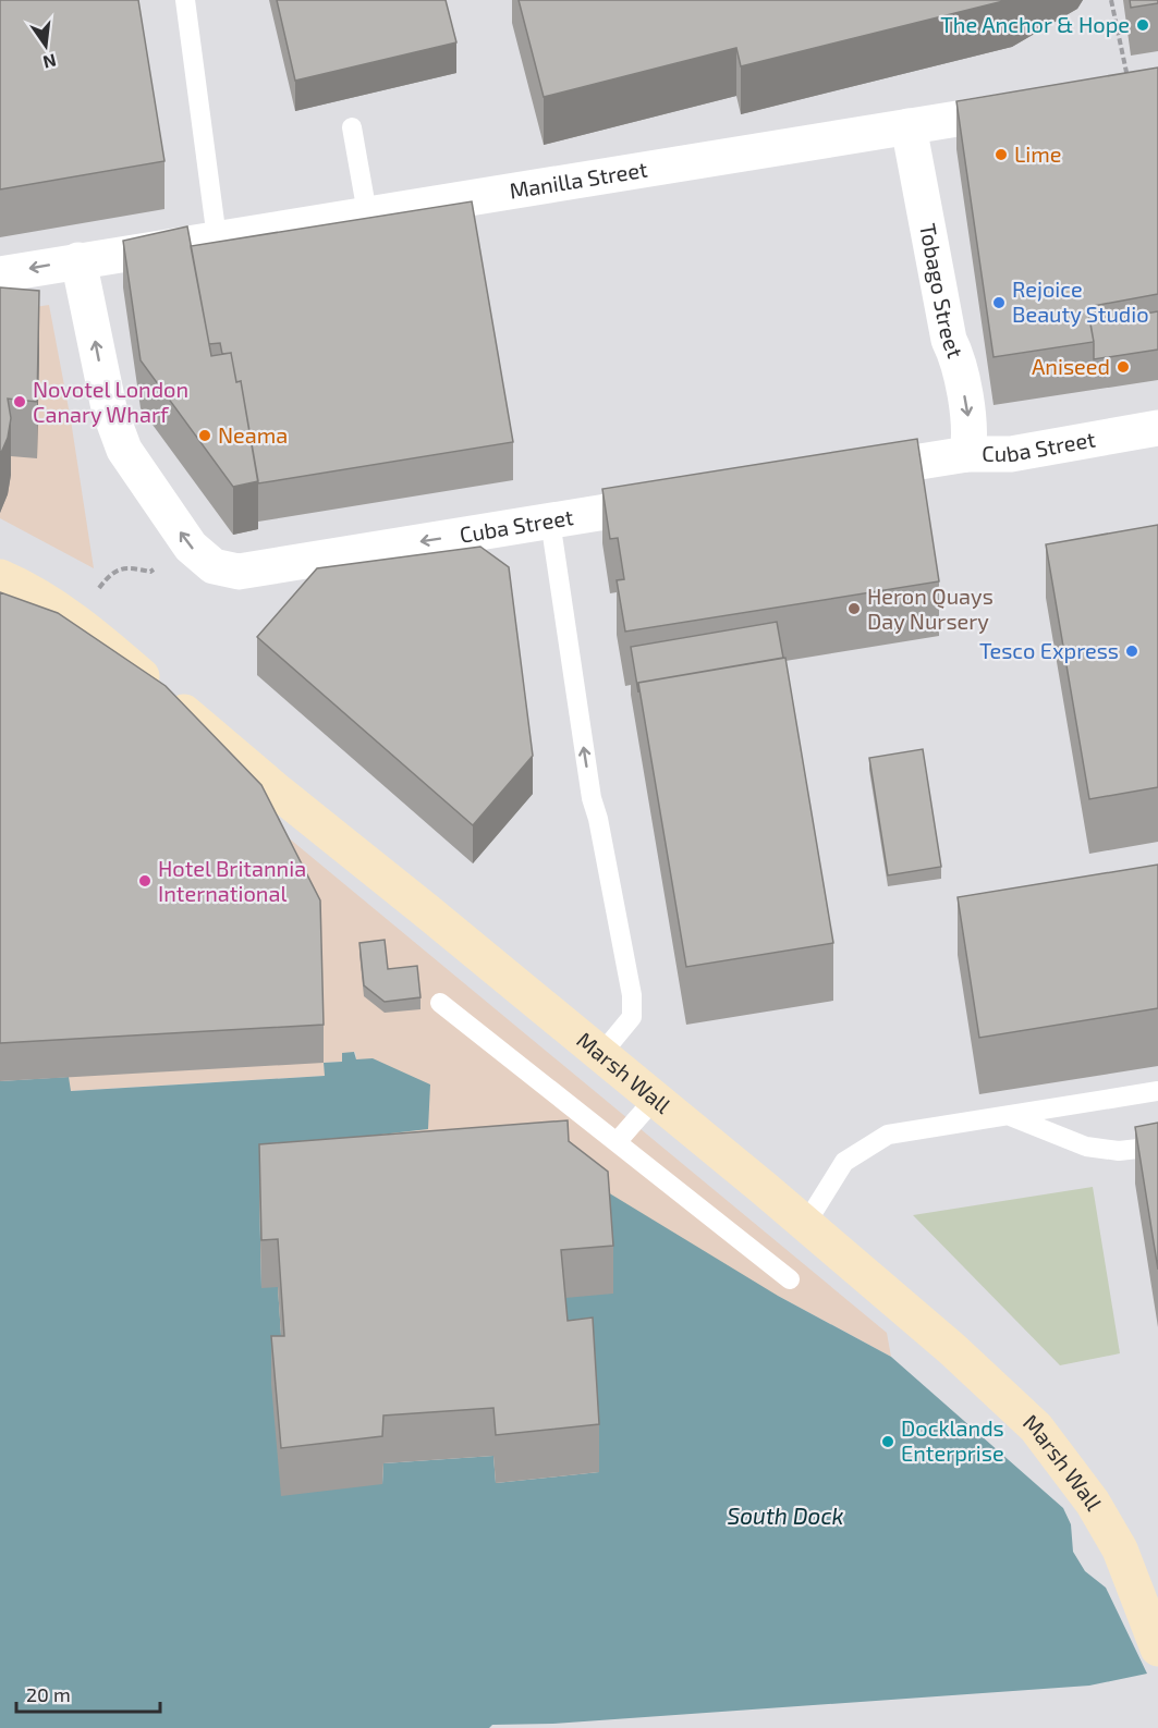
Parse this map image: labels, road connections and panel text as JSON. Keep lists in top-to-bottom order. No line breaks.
{"streets":{"street":["Manilla Street","Tobago Street","Cuba Street","Marsh Wall"]},"crossings":[["Manilla Street","Tobago Street"],["Manilla Street","Cuba Street"],["Tobago Street","Cuba Street"]],"one_way":["Tobago Street"],"water":["South Dock"],"places":["The Anchor & Hope","Lime","Rejoice Beauty Studio","Aniseed","Novotel London Canary Wharf","Neama","Heron Quays Day Nursery","Tesco Express","Hotel Britannia International","Docklands Enterprise"],"scale_bar":"20 m","north":"bottom"}
